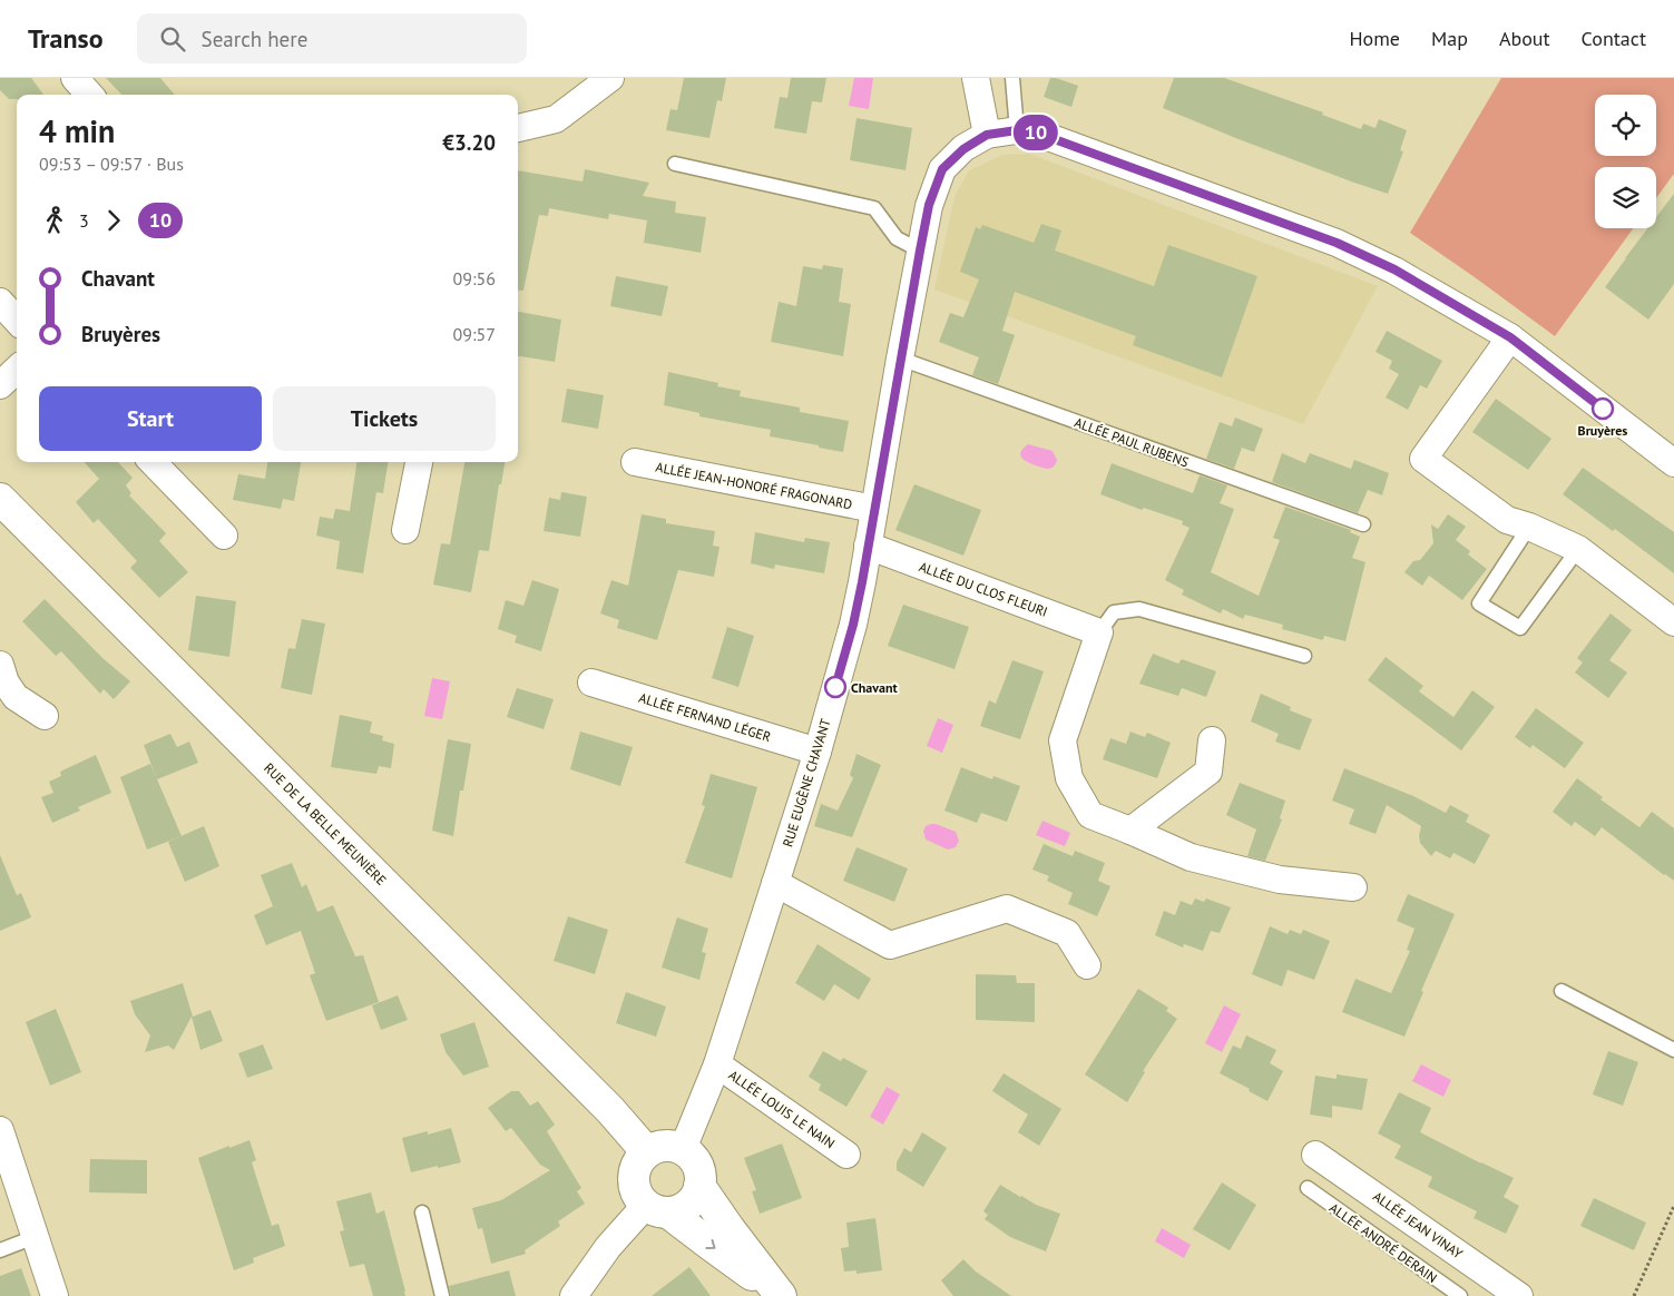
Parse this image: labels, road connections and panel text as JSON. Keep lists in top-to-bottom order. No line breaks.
{"streets":{"street":["ALLÉE JEAN-HONORÉ FRAGONARD","ALLÉE DU CLOS FLEURI","ALLÉE FERNAND LÉGER","RUE EUGÈNE CHAVANT","RUE DE LA BELLE MEUNIÈRE","ALLÉE LOUIS LE NAIN","ALLÉE JEAN VINAY"],"lane":["ALLÉE PAUL RUBENS","ALLÉE ANDRÉ DERAIN"]},"crossings":[["ALLÉE PAUL RUBENS","RUE EUGÈNE CHAVANT"],["ALLÉE JEAN-HONORÉ FRAGONARD","RUE EUGÈNE CHAVANT"],["ALLÉE DU CLOS FLEURI","RUE EUGÈNE CHAVANT"],["ALLÉE FERNAND LÉGER","RUE EUGÈNE CHAVANT"],["RUE EUGÈNE CHAVANT","RUE DE LA BELLE MEUNIÈRE"],["RUE EUGÈNE CHAVANT","ALLÉE LOUIS LE NAIN"]],"places":["Bruyères","Chavant"],"lines":["bus line 10"],"page":{"header":"Transo","search":"Search here","nav":["Home","Map","About","Contact"],"on_map":"10","heading":["4 min","09:53 – 09:57 · Bus","€3.20"],"legs":["3","10"],"list":[{"name":"Chavant","value":"09:56"},{"name":"Bruyères","value":"09:57"}],"buttons":["Start","Tickets"]}}
